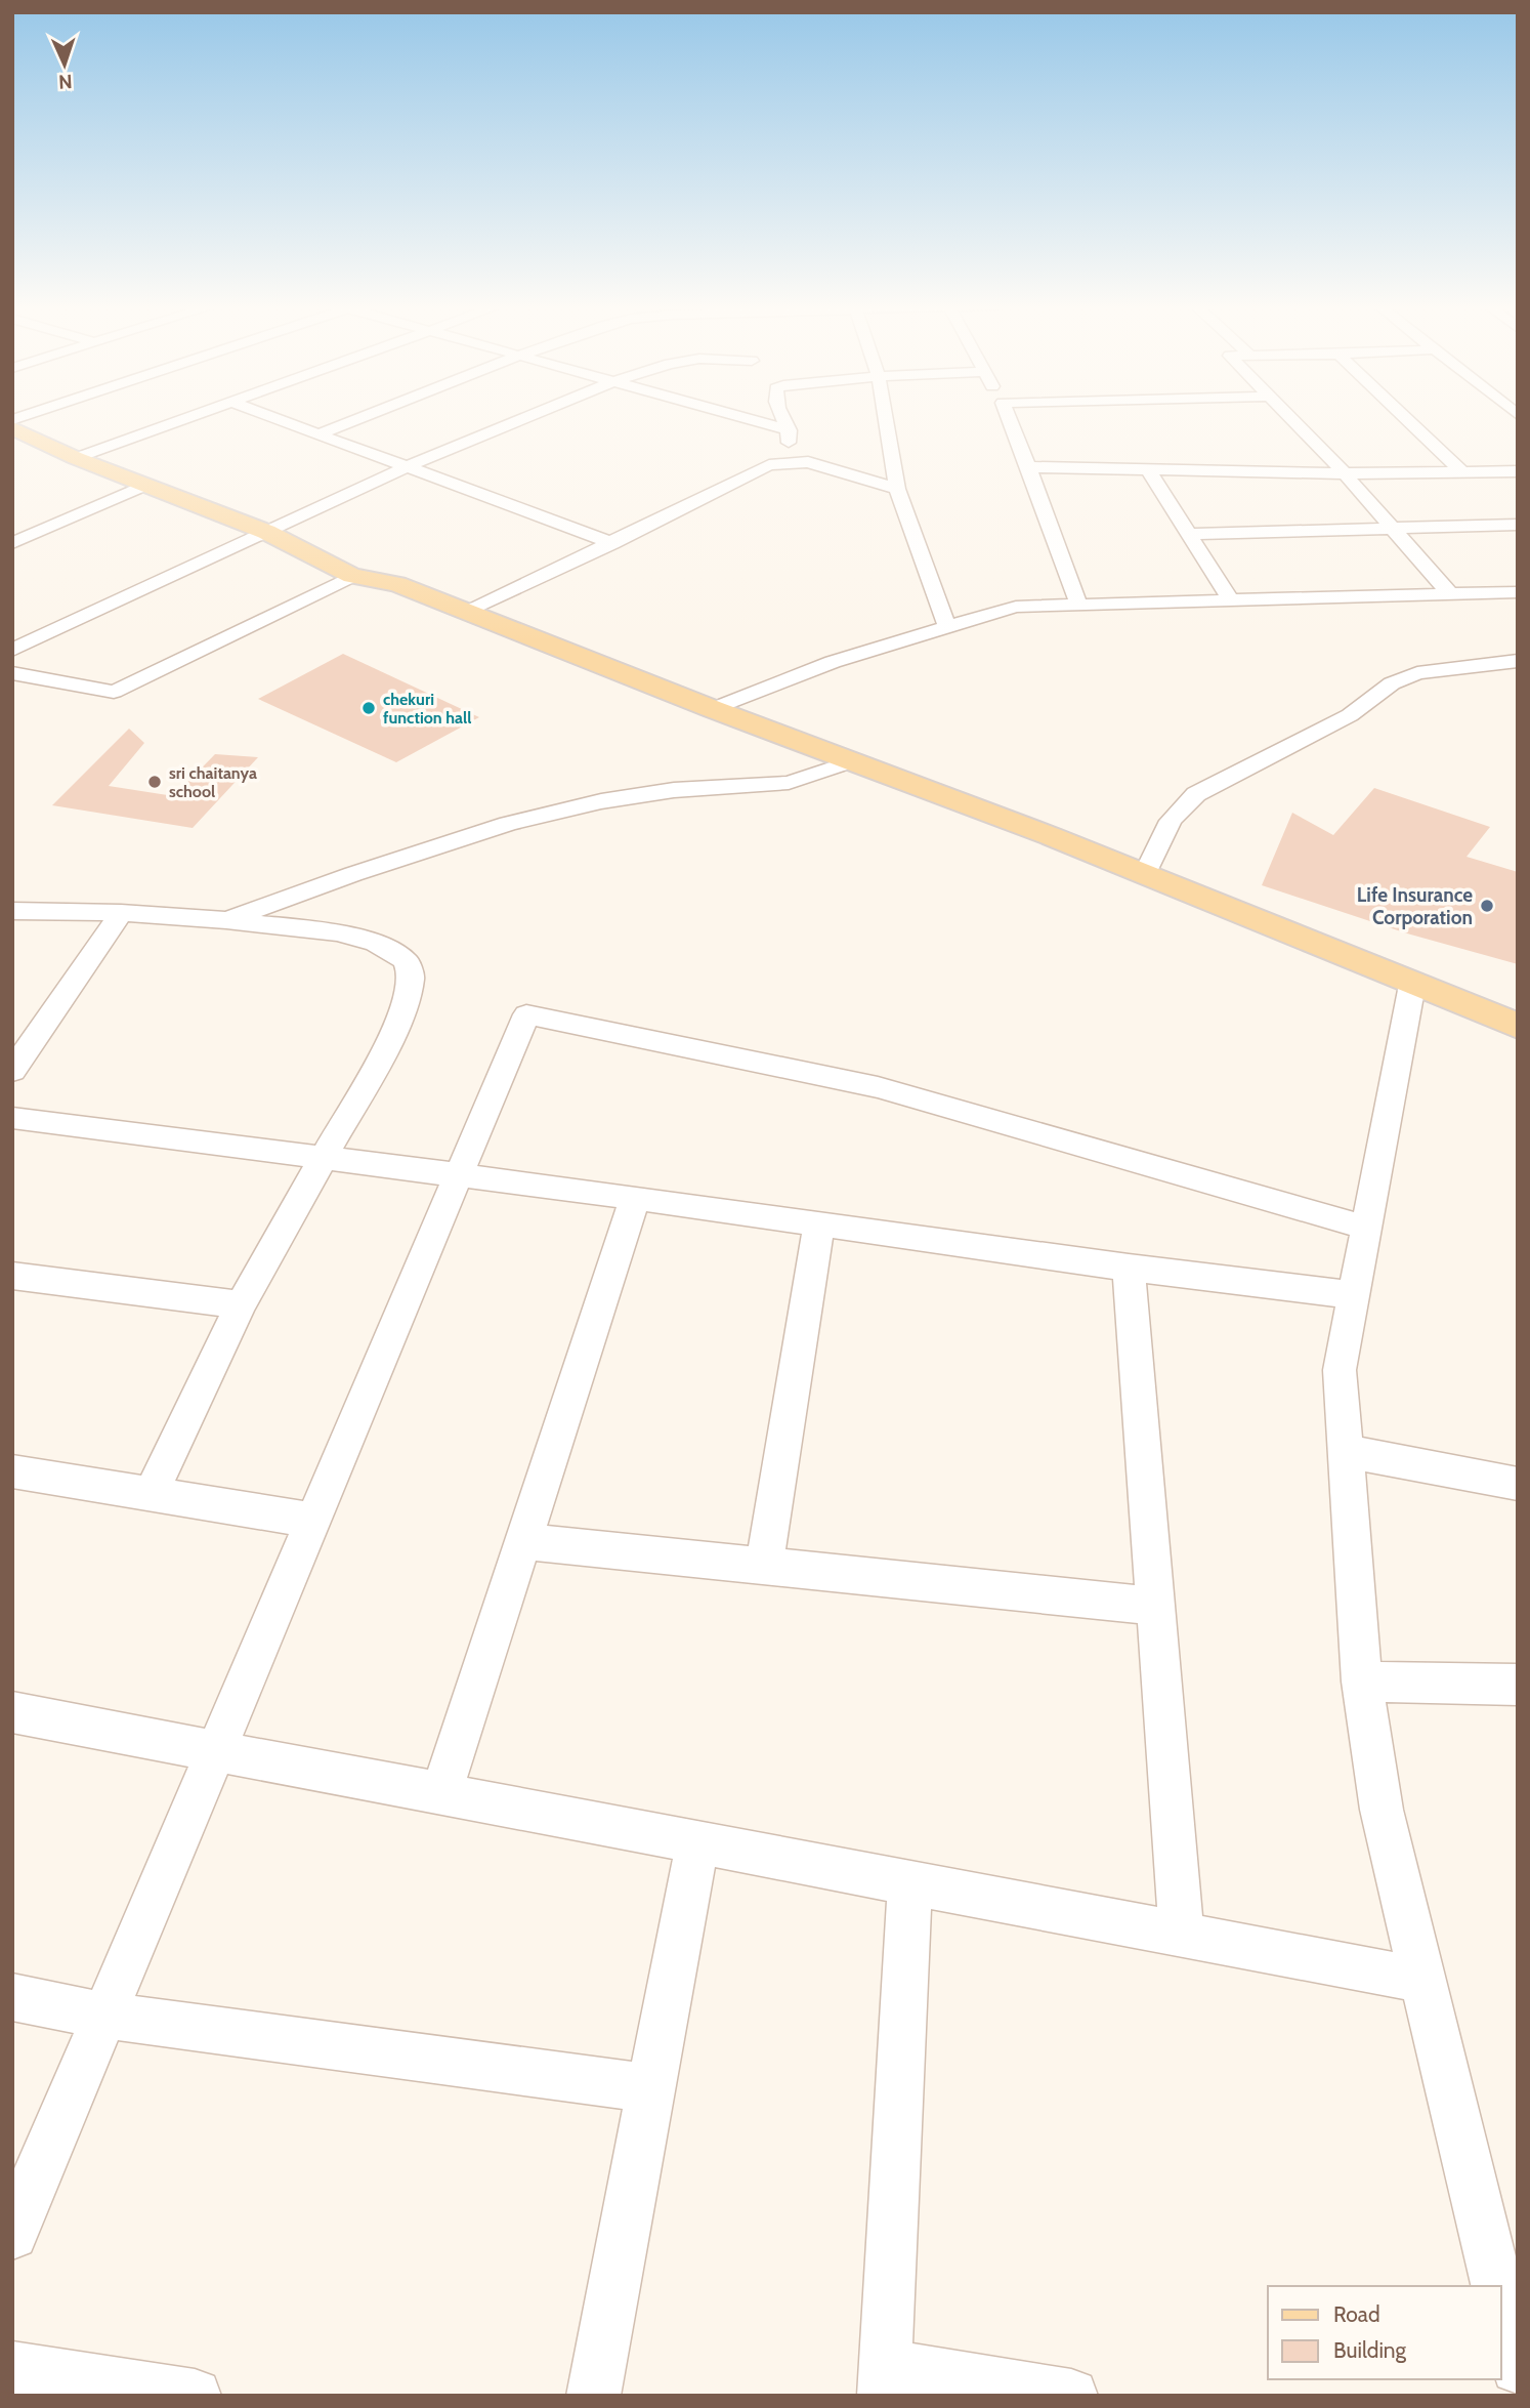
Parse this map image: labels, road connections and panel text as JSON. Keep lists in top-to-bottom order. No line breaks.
{"places":["chekuri function hall","sri chaitanya school","Life Insurance Corporation"],"legend":["Road","Building"],"north":"bottom"}
